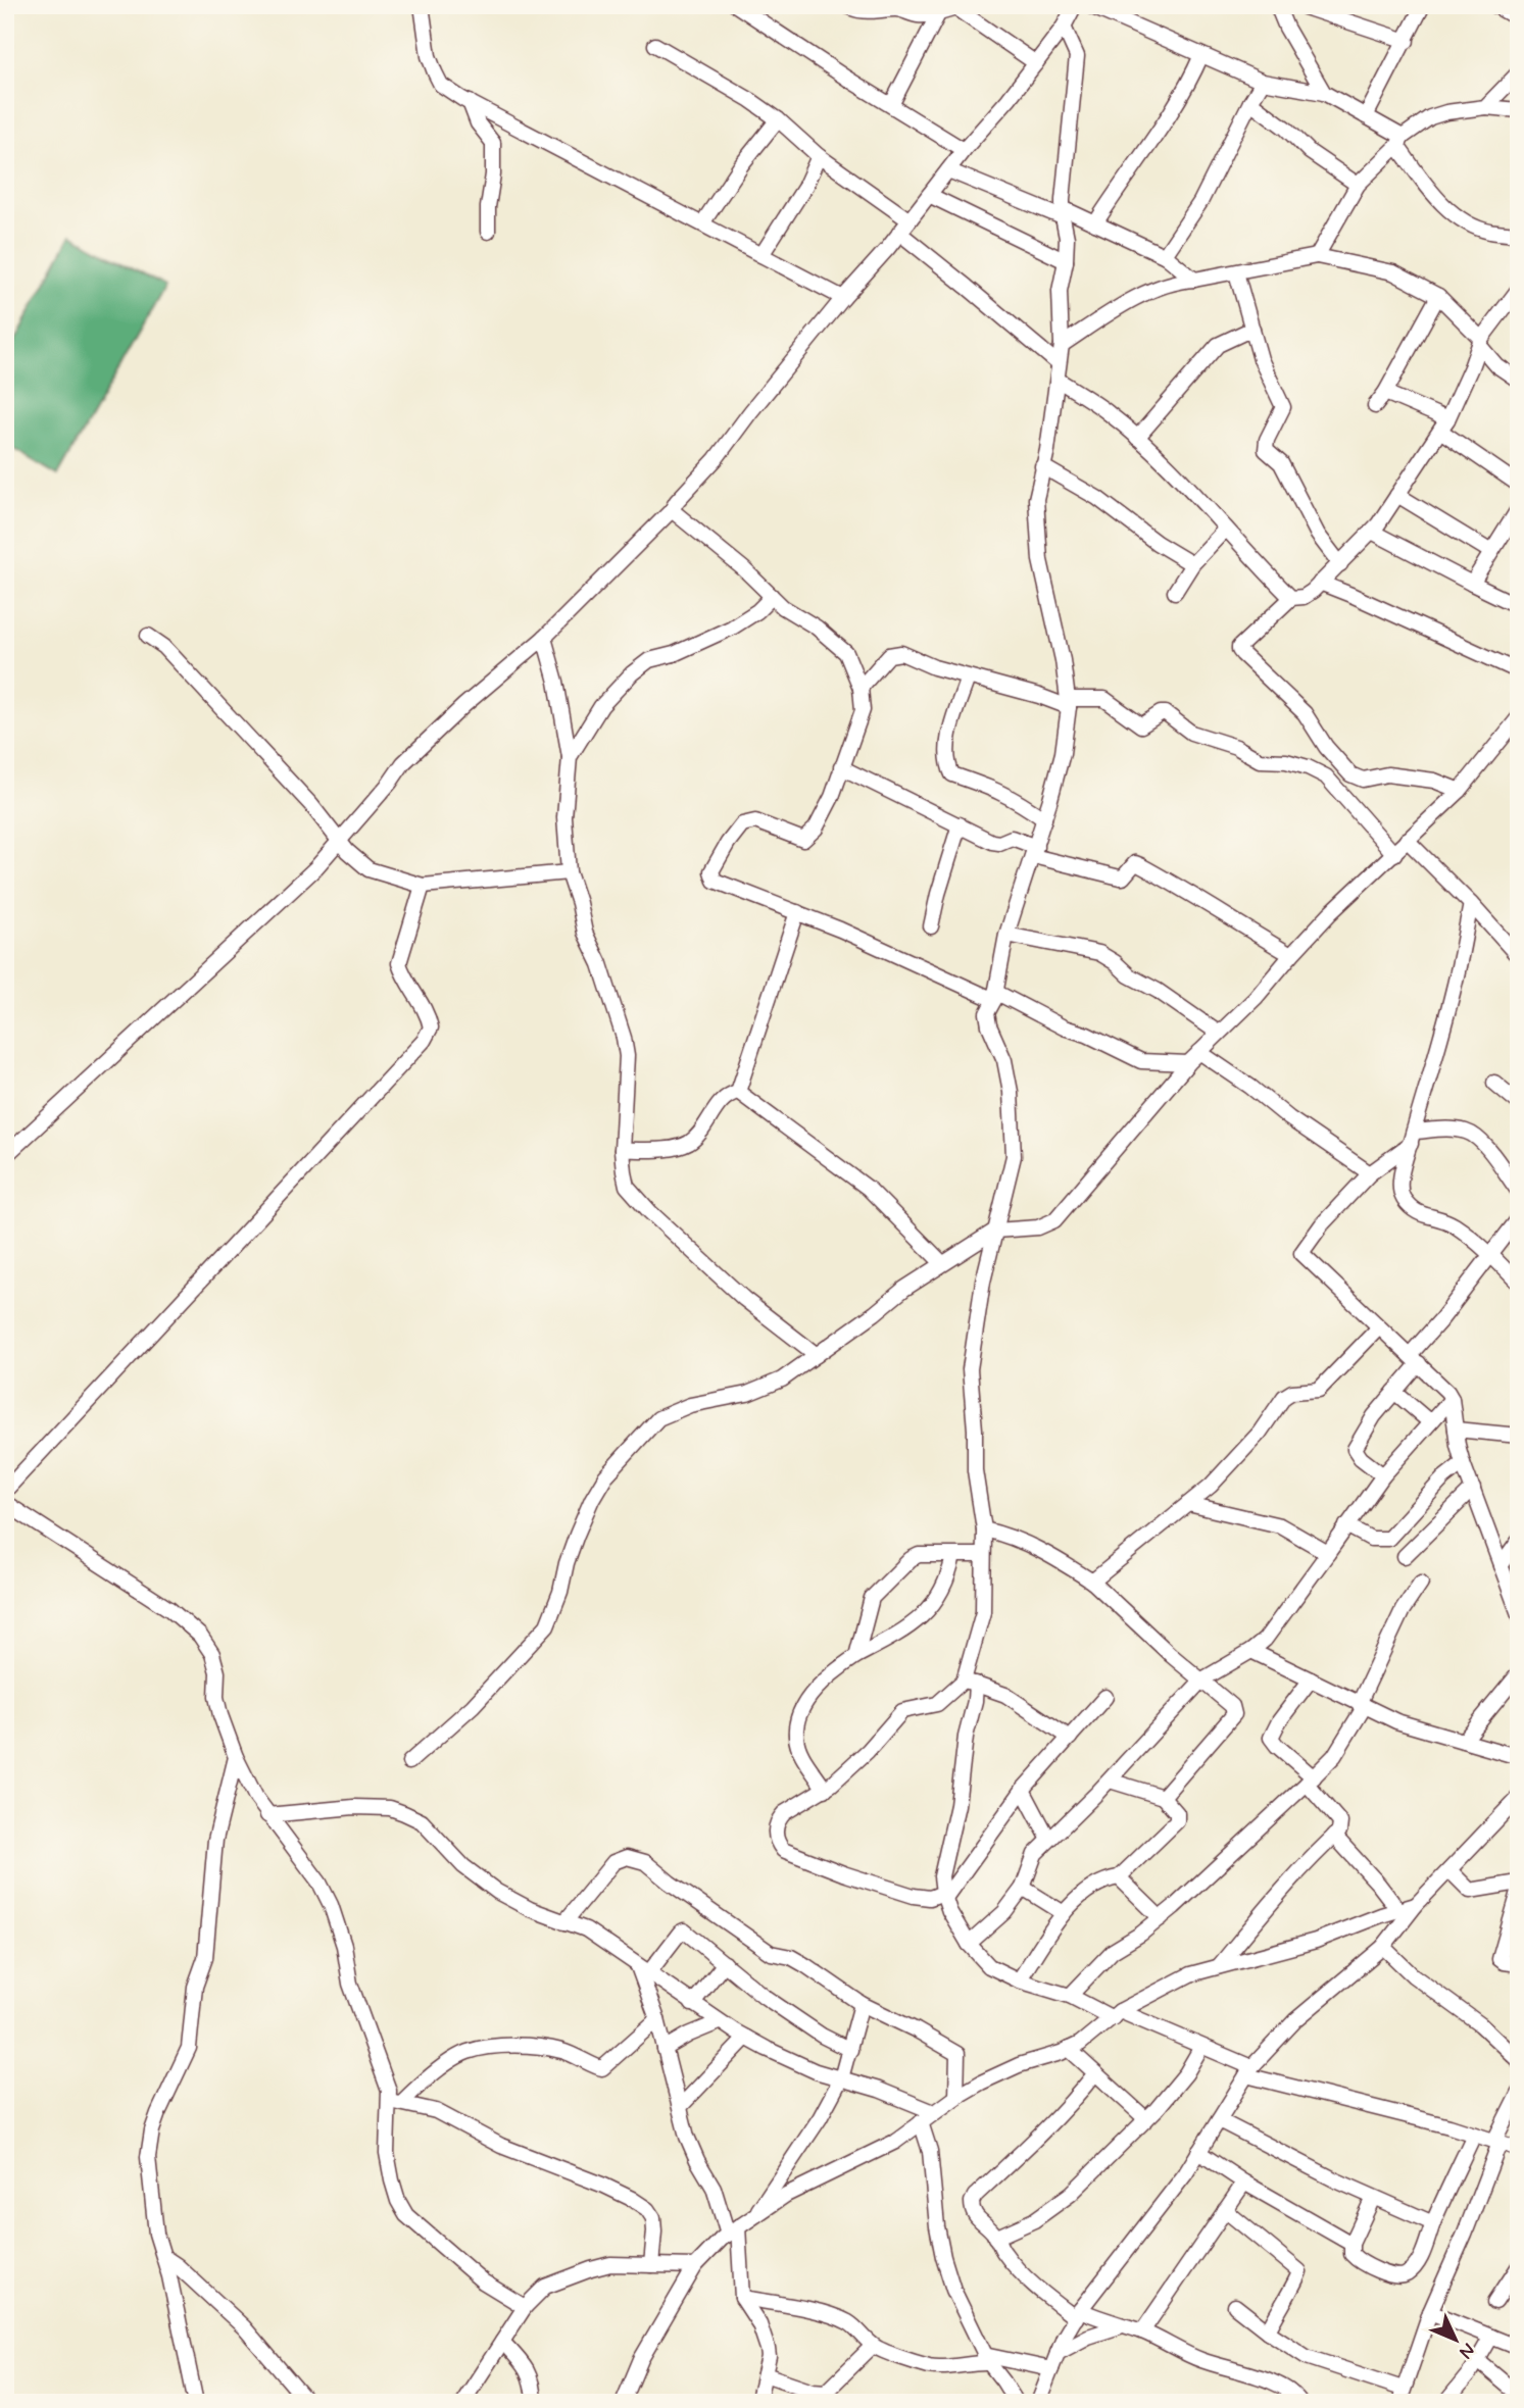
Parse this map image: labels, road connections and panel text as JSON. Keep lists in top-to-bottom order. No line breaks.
{"north":"bottom right"}
